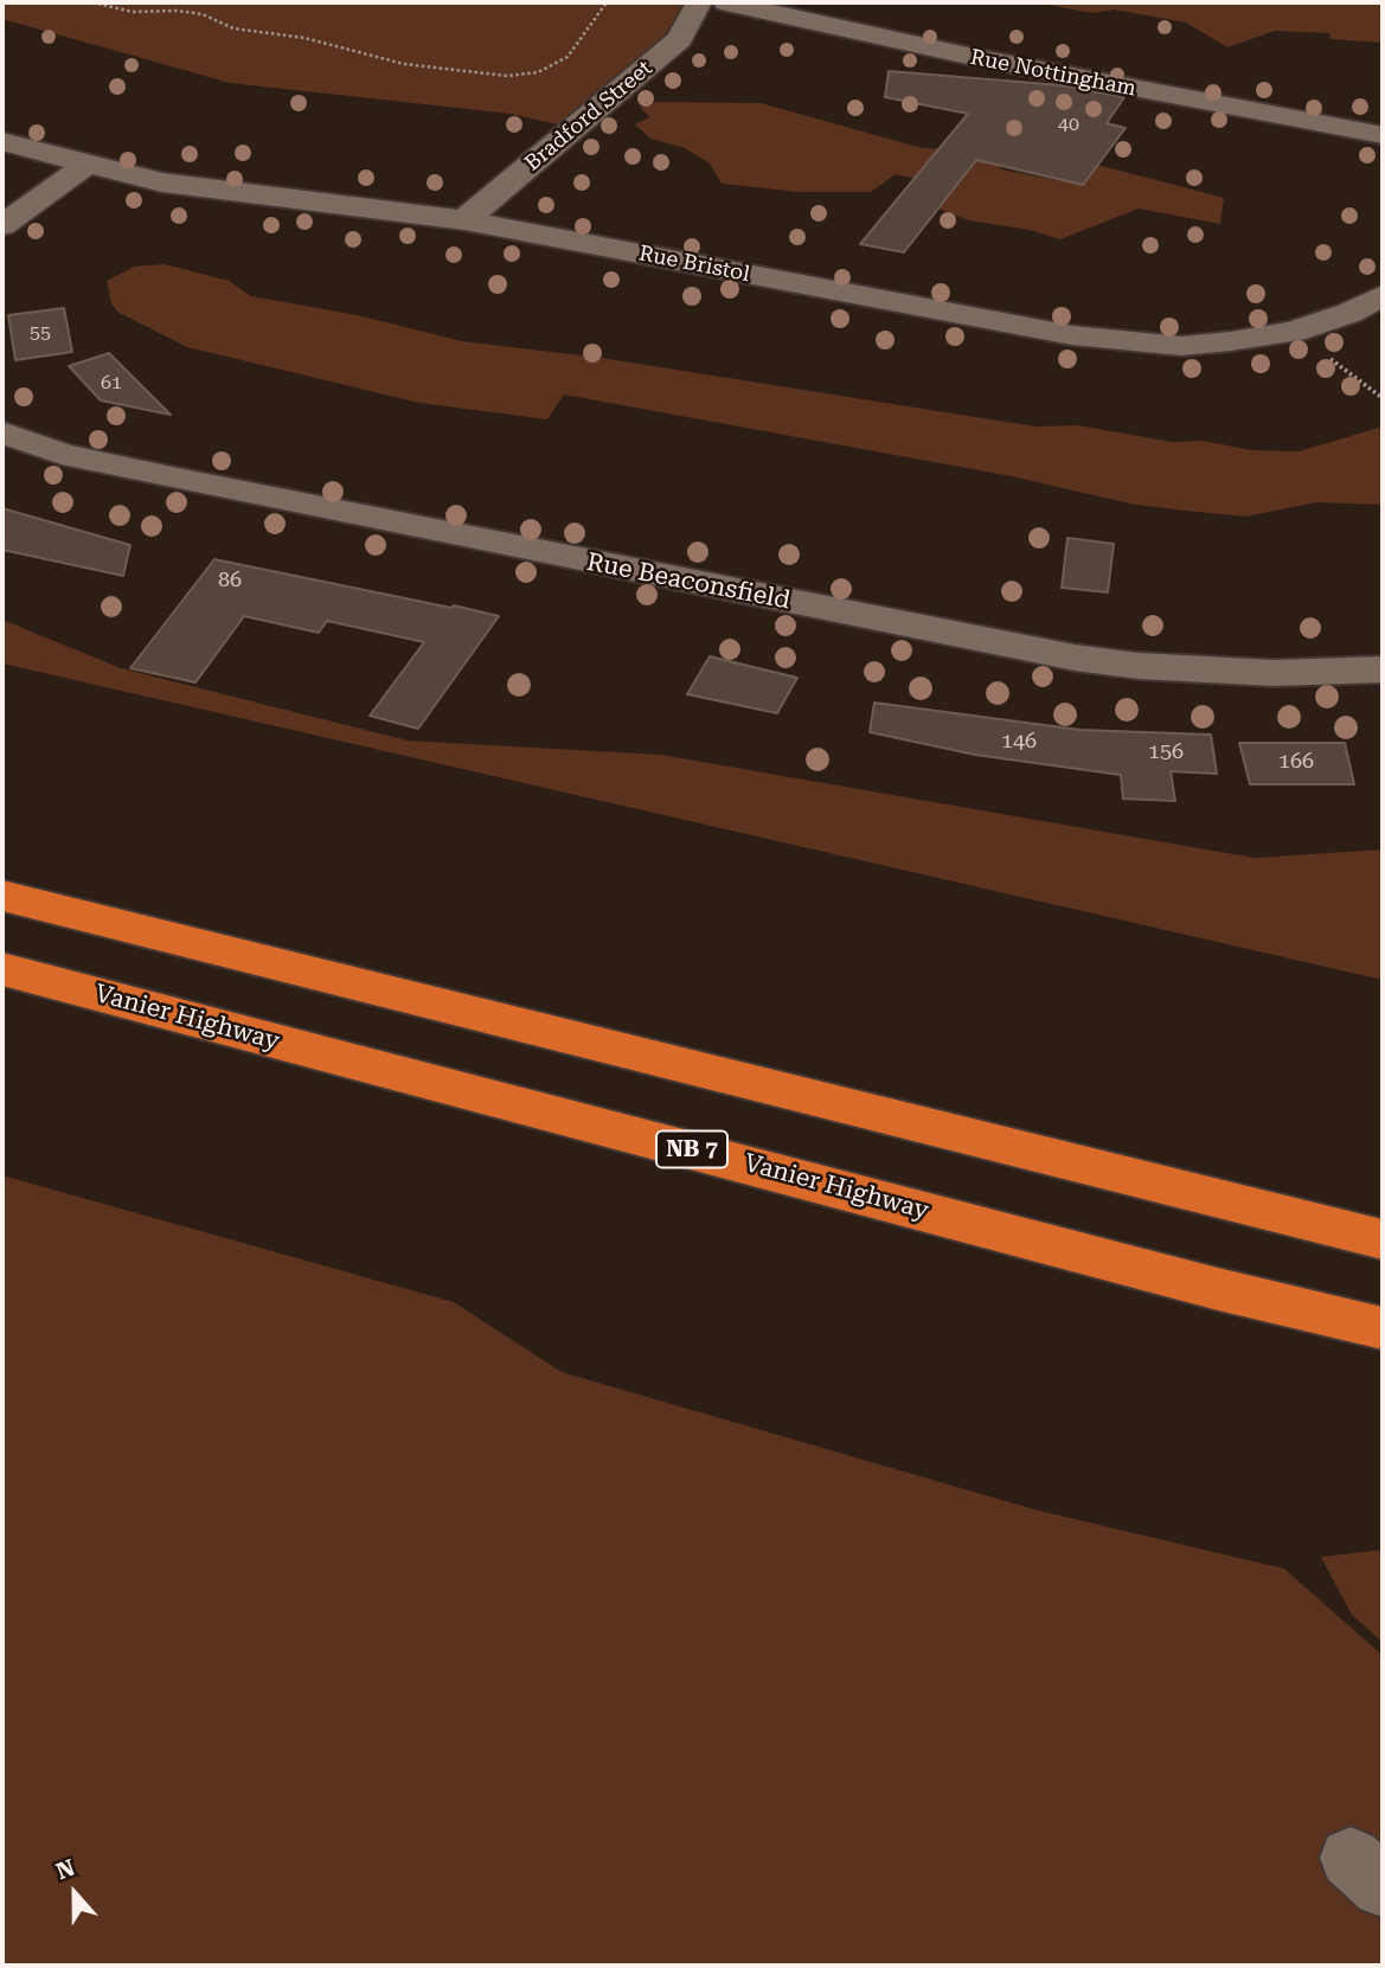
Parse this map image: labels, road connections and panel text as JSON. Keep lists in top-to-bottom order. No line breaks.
{"streets":{"highway":["Vanier Highway","NB 7"],"street":["Rue Nottingham","Bradford Street","Rue Bristol","Rue Beaconsfield"]},"crossings":[["Bradford Street","Rue Bristol"]],"house_numbers":["40","55","61","86","146","156","166"],"north":"top"}
